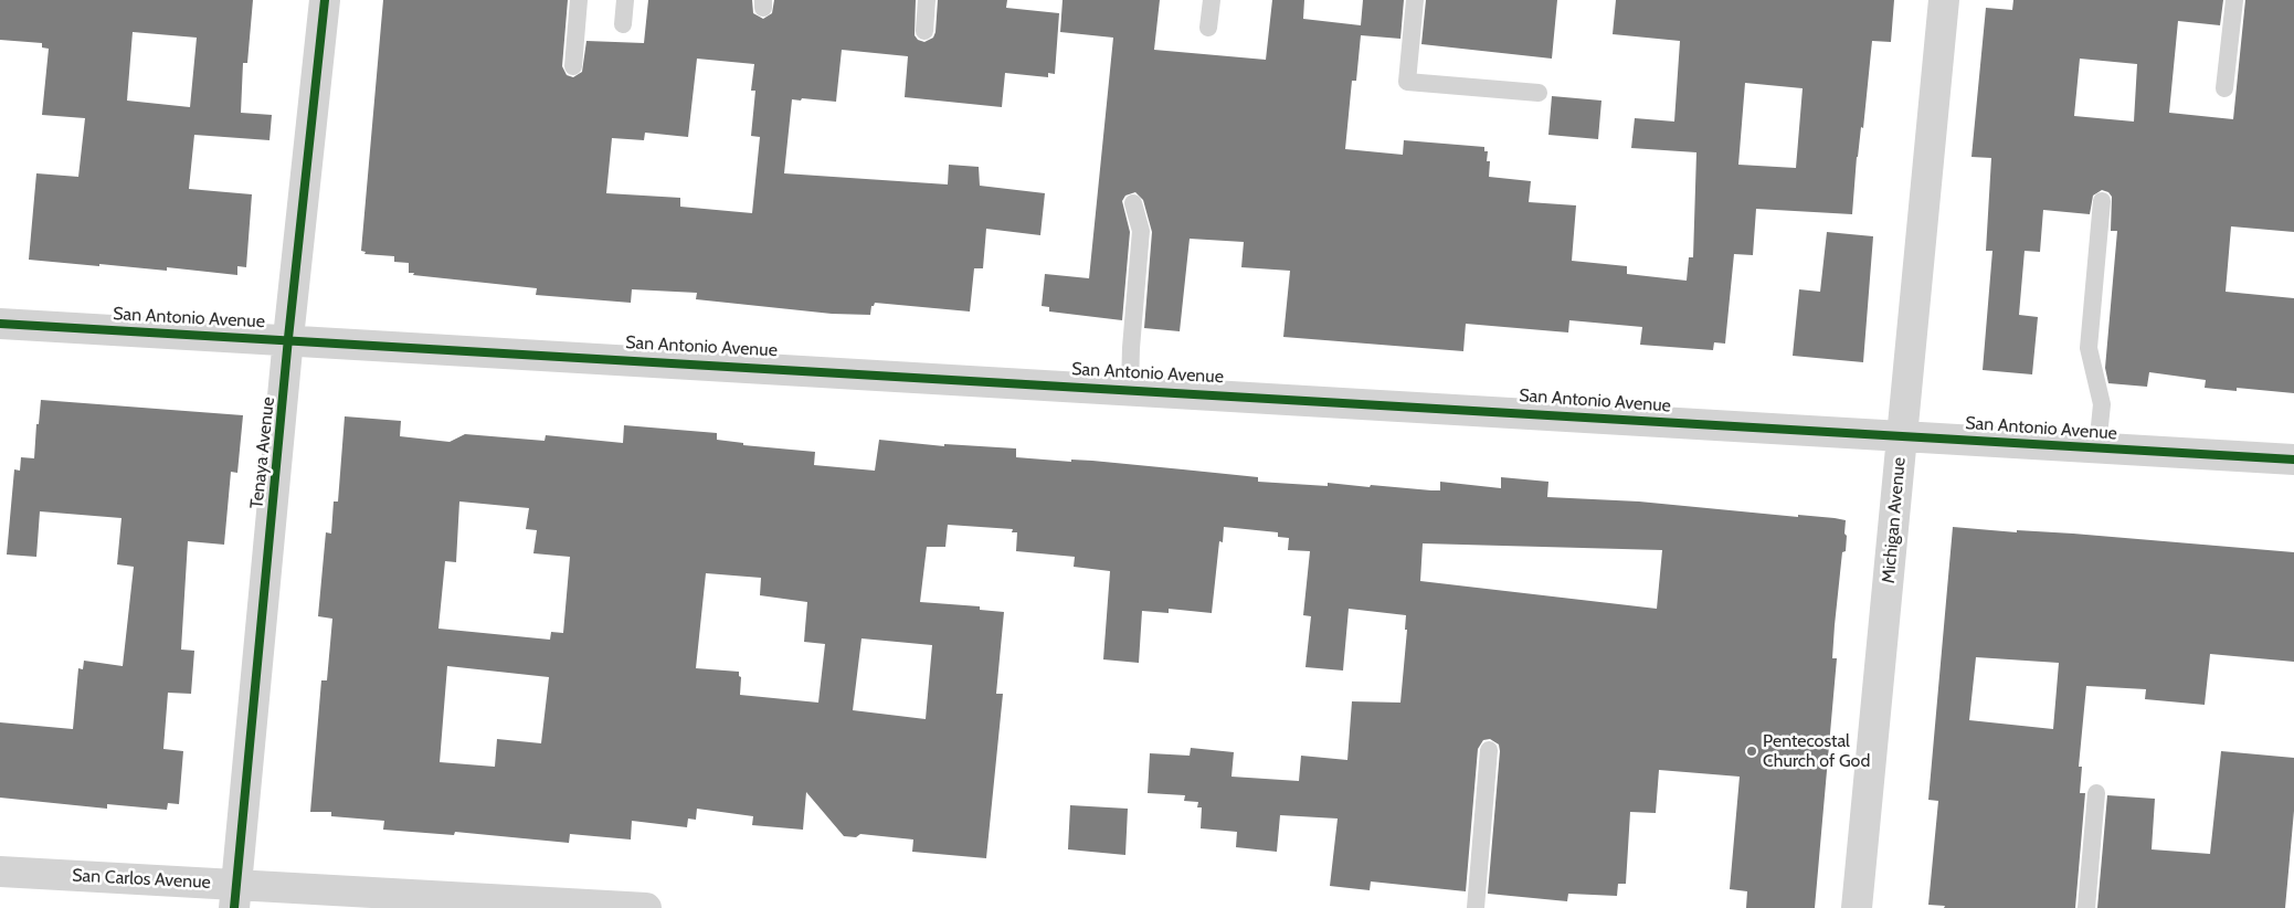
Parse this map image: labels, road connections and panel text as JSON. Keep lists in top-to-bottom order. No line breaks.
{"streets":{"street":["San Antonio Avenue","Tenaya Avenue","Michigan Avenue","San Carlos Avenue"]},"crossings":[["San Antonio Avenue","Tenaya Avenue"],["San Antonio Avenue","Michigan Avenue"],["Tenaya Avenue","San Carlos Avenue"]],"places":["Pentecostal Church of God"]}
